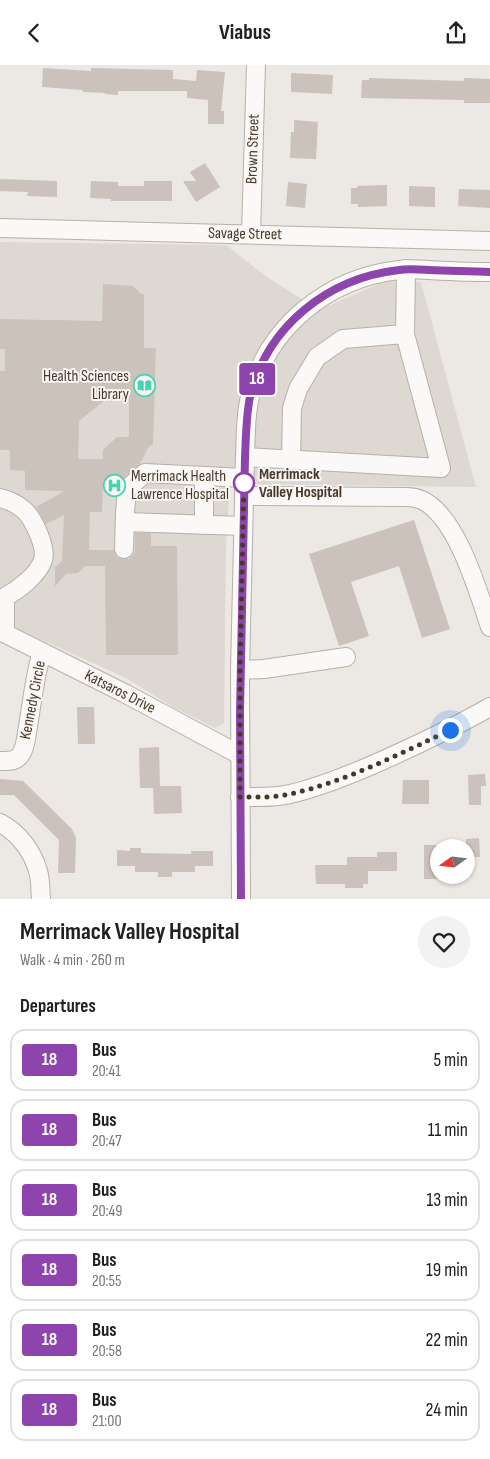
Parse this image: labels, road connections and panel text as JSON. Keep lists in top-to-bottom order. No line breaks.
{"streets":{"street":["Brown Street","Savage Street","Katsaros Drive","Kennedy Circle"]},"crossings":[["Brown Street","Savage Street"],["Katsaros Drive","Kennedy Circle"]],"places":{"library":["Health Sciences Library"],"other":["Merrimack Valley Hospital"],"hospital":["Merrimack Health Lawrence Hospital"]},"lines":["bus line 18"],"north":"left","page":{"header":"Viabus","on_map":"18","heading":[["Merrimack Valley Hospital","Walk · 4 min · 260 m"],"Departures"],"list":[{"mark":"18","name":"Bus","note":"20:41","value":"5 min"},{"mark":"18","name":"Bus","note":"20:47","value":"11 min"},{"mark":"18","name":"Bus","note":"20:49","value":"13 min"},{"mark":"18","name":"Bus","note":"20:55","value":"19 min"},{"mark":"18","name":"Bus","note":"20:58","value":"22 min"},{"mark":"18","name":"Bus","note":"21:00","value":"24 min"}]}}
